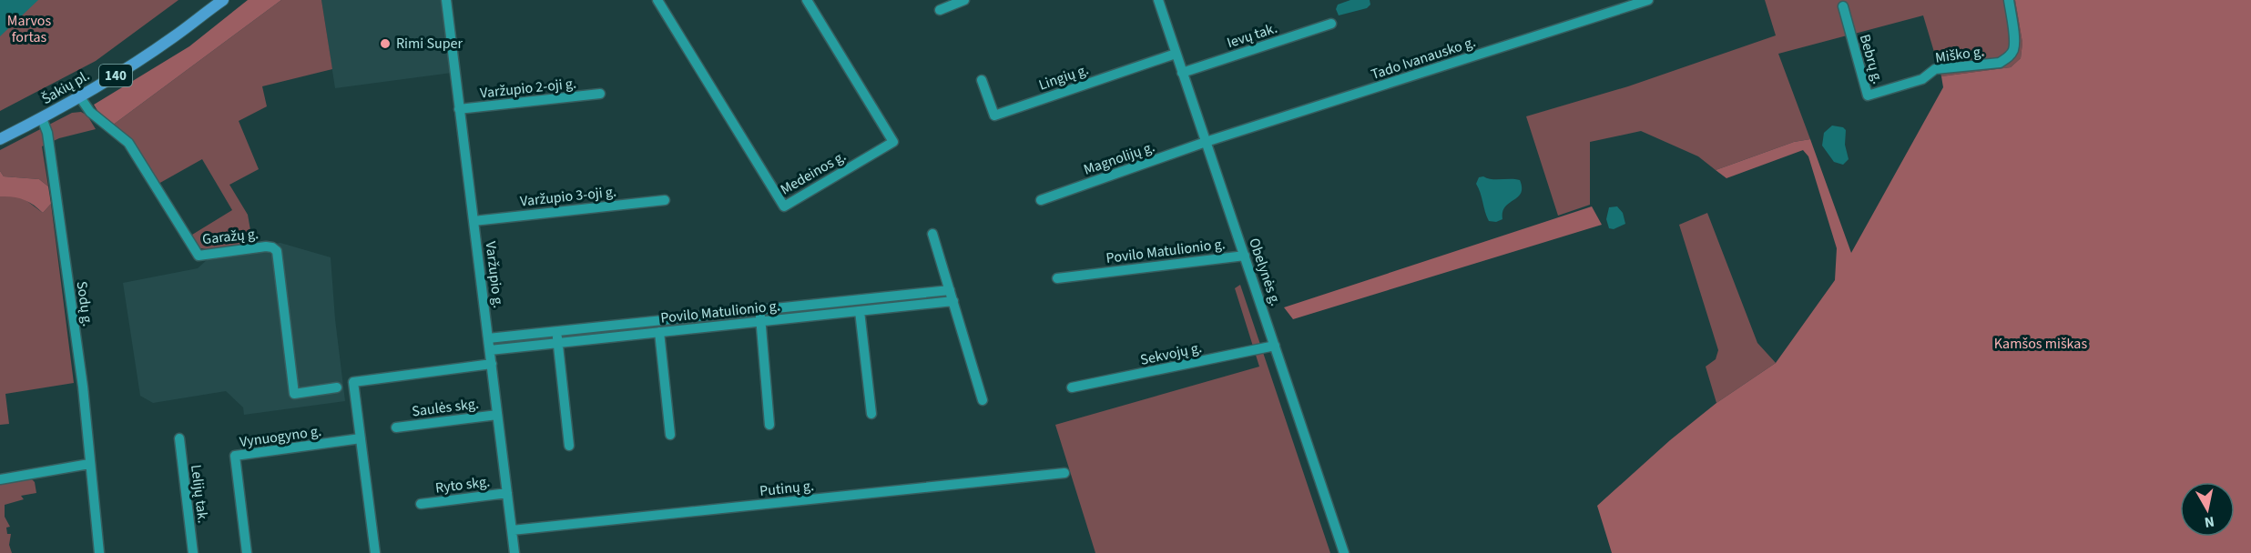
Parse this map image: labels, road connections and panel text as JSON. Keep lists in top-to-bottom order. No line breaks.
{"streets":{"main road":["140","Šakių pl."],"street":["Ievų tak.","Miško g.","Tado Ivanausko g.","Bebrų g.","Lingių g.","Varžupio 2-oji g.","Magnolijų g.","Medeinos g.","Varžupio 3-oji g.","Garažų g.","Povilo Matulionio g.","Obelynės g.","Varžupio g.","Sodų g.","Sekvojų g.","Saulės skg.","Vynuogyno g.","Ryto skg.","Putinų g.","Lelijų tak."]},"crossings":[["Ievų tak.","Obelynės g."],["Miško g.","Bebrų g."],["Tado Ivanausko g.","Magnolijų g."],["Tado Ivanausko g.","Obelynės g."],["Lingių g.","Obelynės g."],["Šakių pl.","Garažų g."],["Šakių pl.","Sodų g."],["Varžupio 2-oji g.","Varžupio g."],["Magnolijų g.","Obelynės g."],["Varžupio 3-oji g.","Varžupio g."],["Povilo Matulionio g.","Obelynės g."],["Povilo Matulionio g.","Varžupio g."],["Obelynės g.","Sekvojų g."],["Varžupio g.","Saulės skg."],["Varžupio g.","Ryto skg."],["Varžupio g.","Putinų g."]],"parks":["Marvos fortas","Kamšos miškas"],"places":["Rimi Super"],"north":"bottom"}
